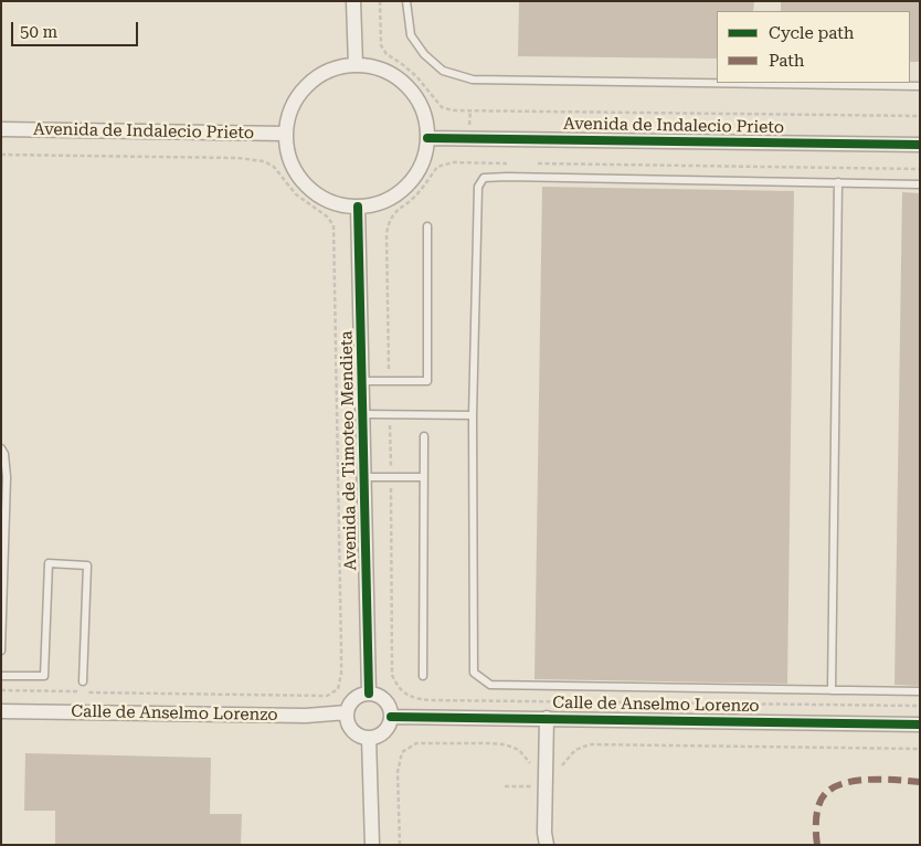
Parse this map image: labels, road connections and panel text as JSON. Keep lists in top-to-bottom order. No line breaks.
{"streets":{"street":["Avenida de Indalecio Prieto","Avenida de Timoteo Mendieta","Calle de Anselmo Lorenzo"]},"crossings":[["Avenida de Indalecio Prieto","Avenida de Timoteo Mendieta"],["Avenida de Timoteo Mendieta","Calle de Anselmo Lorenzo"]],"legend":["Cycle path","Path"],"scale_bar":"50 m"}
